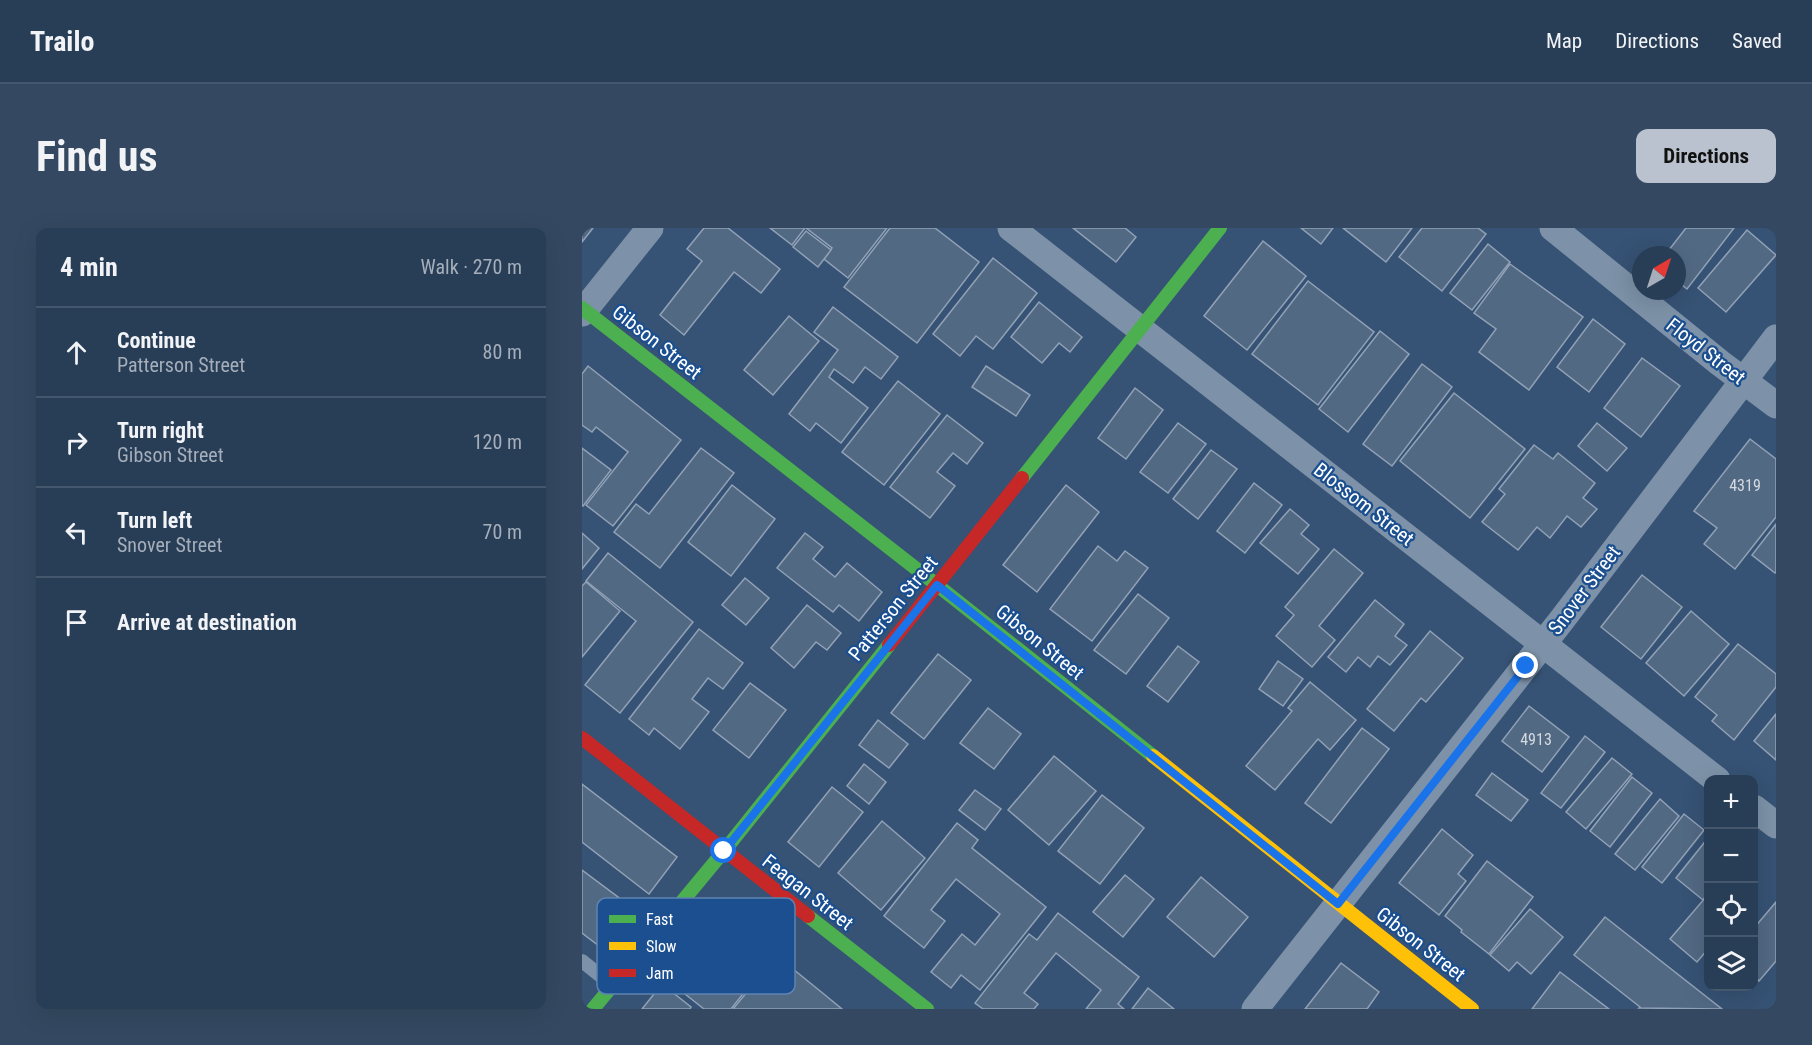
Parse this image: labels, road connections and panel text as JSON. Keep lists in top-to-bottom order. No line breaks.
{"streets":{"street":["Gibson Street","Floyd Street","Blossom Street","Snover Street","Patterson Street","Feagan Street"]},"crossings":[["Gibson Street","Snover Street"],["Gibson Street","Patterson Street"],["Floyd Street","Snover Street"],["Blossom Street","Snover Street"],["Blossom Street","Patterson Street"],["Patterson Street","Feagan Street"]],"house_numbers":["4319","4913"],"legend":["Fast","Slow","Jam"],"north":"top right","page":{"header":"Trailo","nav":["Map","Directions","Saved"],"buttons":"Directions","title":"Find us","heading":["4 min","Walk · 270 m"],"list":[["Continue","Patterson Street","80 m"],["Turn right","Gibson Street","120 m"],["Turn left","Snover Street","70 m"],"Arrive at destination"],"map_buttons":["+","−"]}}
